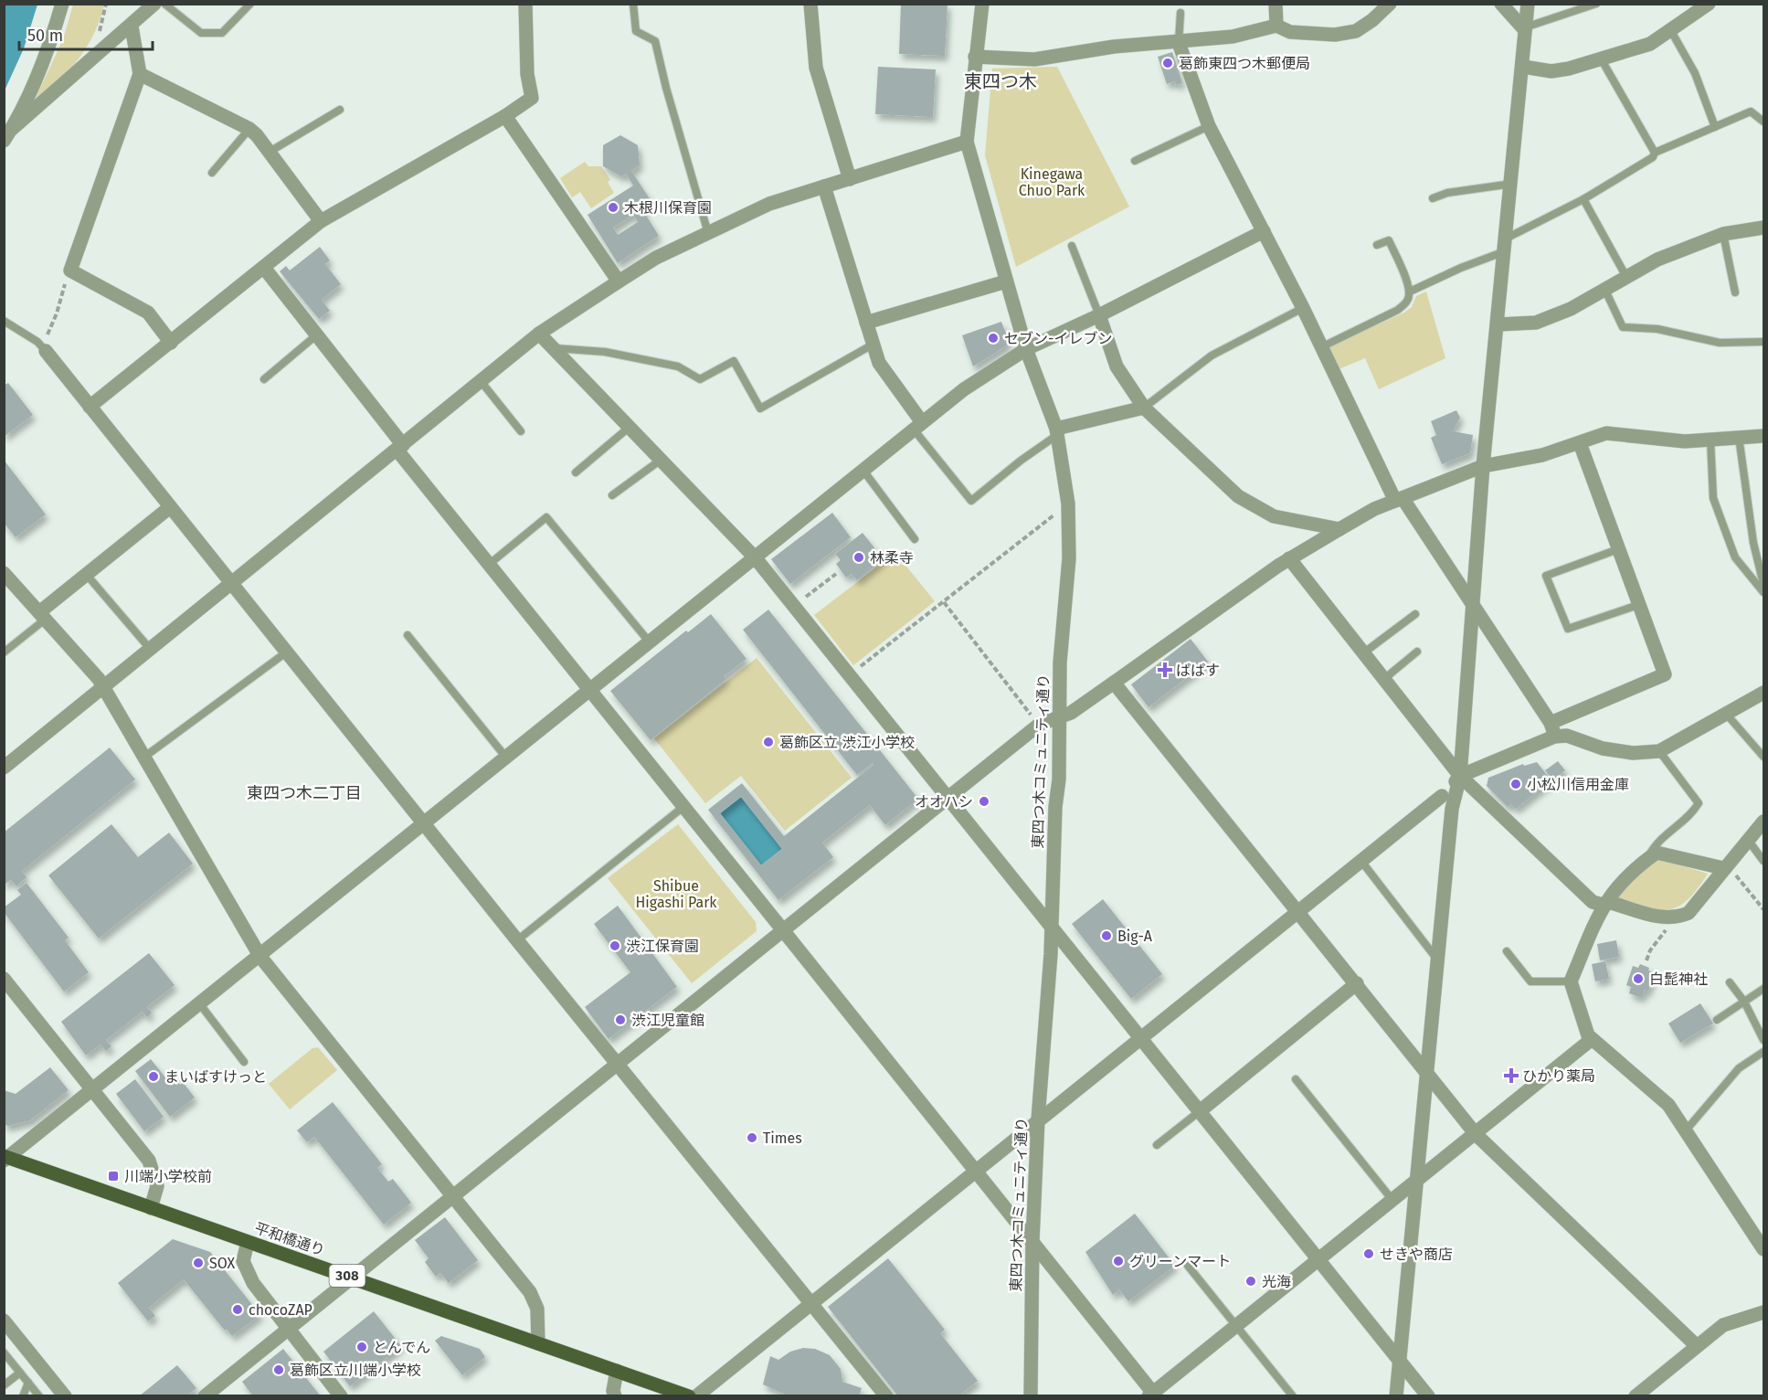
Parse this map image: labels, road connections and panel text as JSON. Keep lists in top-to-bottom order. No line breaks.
{"streets":{"main road":["平和橋通り","308"],"street":["東四つ木コミュニティ通り"]},"districts":["東四つ木","東四つ木二丁目"],"parks":["Kinegawa Chuo Park","Shibue Higashi Park"],"places":{"other":["葛飾東四つ木郵便局","木根川保育園","セブン-イレブン","林柔寺","葛飾区立 渋江小学校","小松川信用金庫","オオハシ","Big-A","渋江保育園","白髭神社","渋江児童館","まいばすけっと","Times","せきや商店","グリーンマート","SOX","光海","chocoZAP","とんでん","葛飾区立川端小学校"],"health":["ぱぱす","ひかり薬局"],"transit":["川端小学校前"]},"scale_bar":"50 m"}
